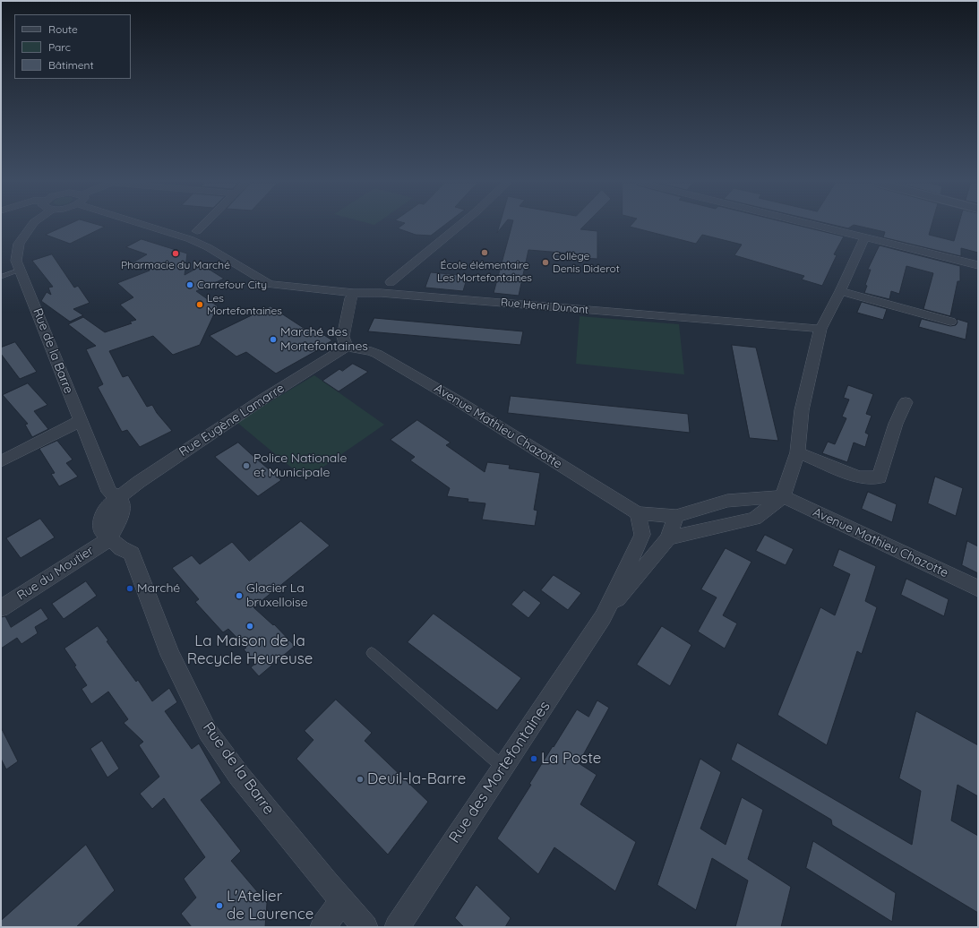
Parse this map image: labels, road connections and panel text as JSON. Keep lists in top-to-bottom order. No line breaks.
{"streets":{"street":["Rue Henri Dunant","Rue de la Barre","Rue Eugène Lamarre","Avenue Mathieu Chazotte","Rue du Moutier","Rue des Mortefontaines"]},"crossings":[["Rue de la Barre","Rue Eugène Lamarre"],["Rue de la Barre","Rue du Moutier"],["Rue Eugène Lamarre","Avenue Mathieu Chazotte"],["Avenue Mathieu Chazotte","Rue des Mortefontaines"]],"places":["École élémentaire Les Mortefontaines","Pharmacie du Marché","Collège Denis Diderot","Carrefour City","Les Mortefontaines","Marché des Mortefontaines","Police Nationale et Municipale","Marché","Glacier La bruxelloise","La Maison de la Recycle Heureuse","La Poste","Deuil-la-Barre","L'Atelier de Laurence"],"legend":["Route","Parc","Bâtiment"]}
